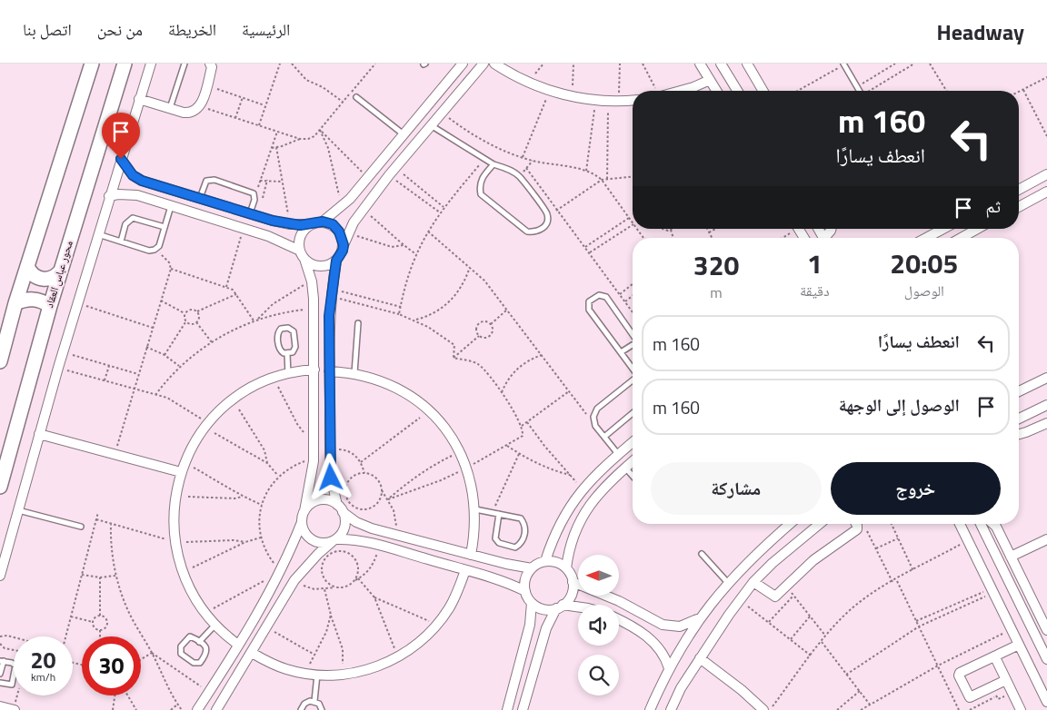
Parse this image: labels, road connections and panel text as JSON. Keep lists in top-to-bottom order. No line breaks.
{"streets":{"main road":["محور عباس العقاد"]},"north":"left","page":{"header":"Headway","nav":["الرئيسية","الخريطة","من نحن","اتصل بنا"],"turn":["160 m","انعطف يسارًا"],"then":"ثم","eta":["20:05","الوصول","1","دقيقة","320","m"],"list":[{"name":"انعطف يسارًا","value":"160 m"},{"name":"الوصول إلى الوجهة","value":"160 m"}],"buttons":["خروج","مشاركة"],"speed":"20 km/h","limit":"30"}}
